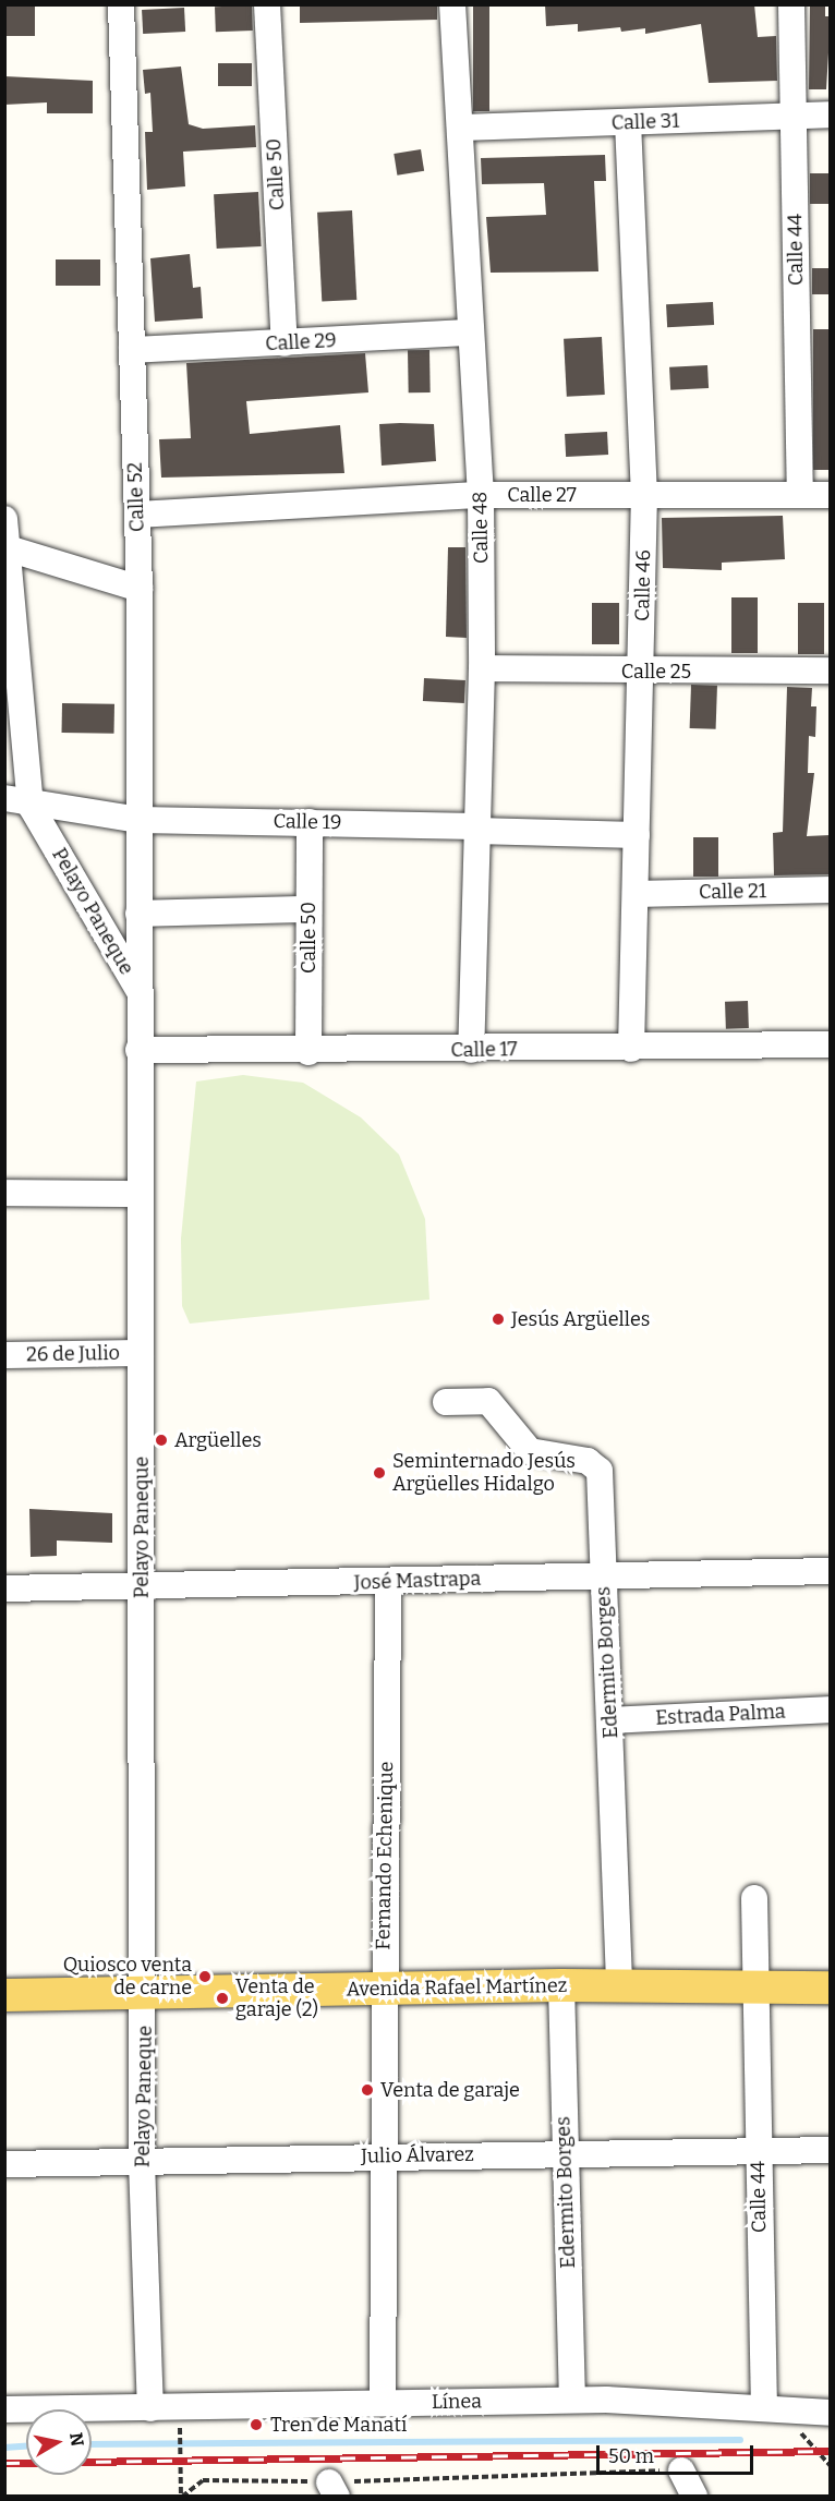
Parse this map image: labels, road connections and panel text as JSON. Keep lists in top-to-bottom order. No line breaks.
{"streets":{"main road":["Avenida Rafael Martínez"],"street":["Calle 31","Calle 50","Calle 44","Calle 29","Calle 27","Calle 52","Calle 48","Calle 46","Calle 25","Calle 19","Calle 21","Pelayo Paneque","Calle 17","26 de Julio","José Mastrapa","Edermito Borges","Estrada Palma","Fernando Echenique","Julio Álvarez","Línea"]},"crossings":[["Calle 31","Calle 44"],["Calle 31","Calle 48"],["Calle 31","Calle 46"],["Calle 50","Calle 29"],["Calle 50","Calle 19"],["Calle 50","Calle 17"],["Calle 44","Calle 27"],["Calle 44","Avenida Rafael Martínez"],["Calle 44","Julio Álvarez"],["Calle 44","Línea"],["Calle 29","Calle 52"],["Calle 29","Calle 48"],["Calle 27","Calle 52"],["Calle 27","Calle 48"],["Calle 27","Calle 46"],["Calle 52","Calle 19"],["Calle 52","Pelayo Paneque"],["Calle 48","Calle 25"],["Calle 48","Calle 19"],["Calle 48","Calle 17"],["Calle 46","Calle 25"],["Calle 46","Calle 19"],["Calle 46","Calle 21"],["Calle 46","Calle 17"],["Calle 19","Pelayo Paneque"],["Pelayo Paneque","Calle 17"],["Pelayo Paneque","26 de Julio"],["Pelayo Paneque","José Mastrapa"],["Pelayo Paneque","Avenida Rafael Martínez"],["Pelayo Paneque","Julio Álvarez"],["Pelayo Paneque","Línea"],["José Mastrapa","Edermito Borges"],["José Mastrapa","Fernando Echenique"],["Edermito Borges","Estrada Palma"],["Edermito Borges","Avenida Rafael Martínez"],["Edermito Borges","Julio Álvarez"],["Edermito Borges","Línea"],["Fernando Echenique","Avenida Rafael Martínez"],["Fernando Echenique","Julio Álvarez"],["Fernando Echenique","Línea"]],"places":["Jesús Argüelles","Argüelles","Seminternado Jesús Argüelles Hidalgo","Quiosco venta de carne","Venta de garaje (2)","Venta de garaje","Tren de Manatí"],"scale_bar":"50 m","north":"right"}
